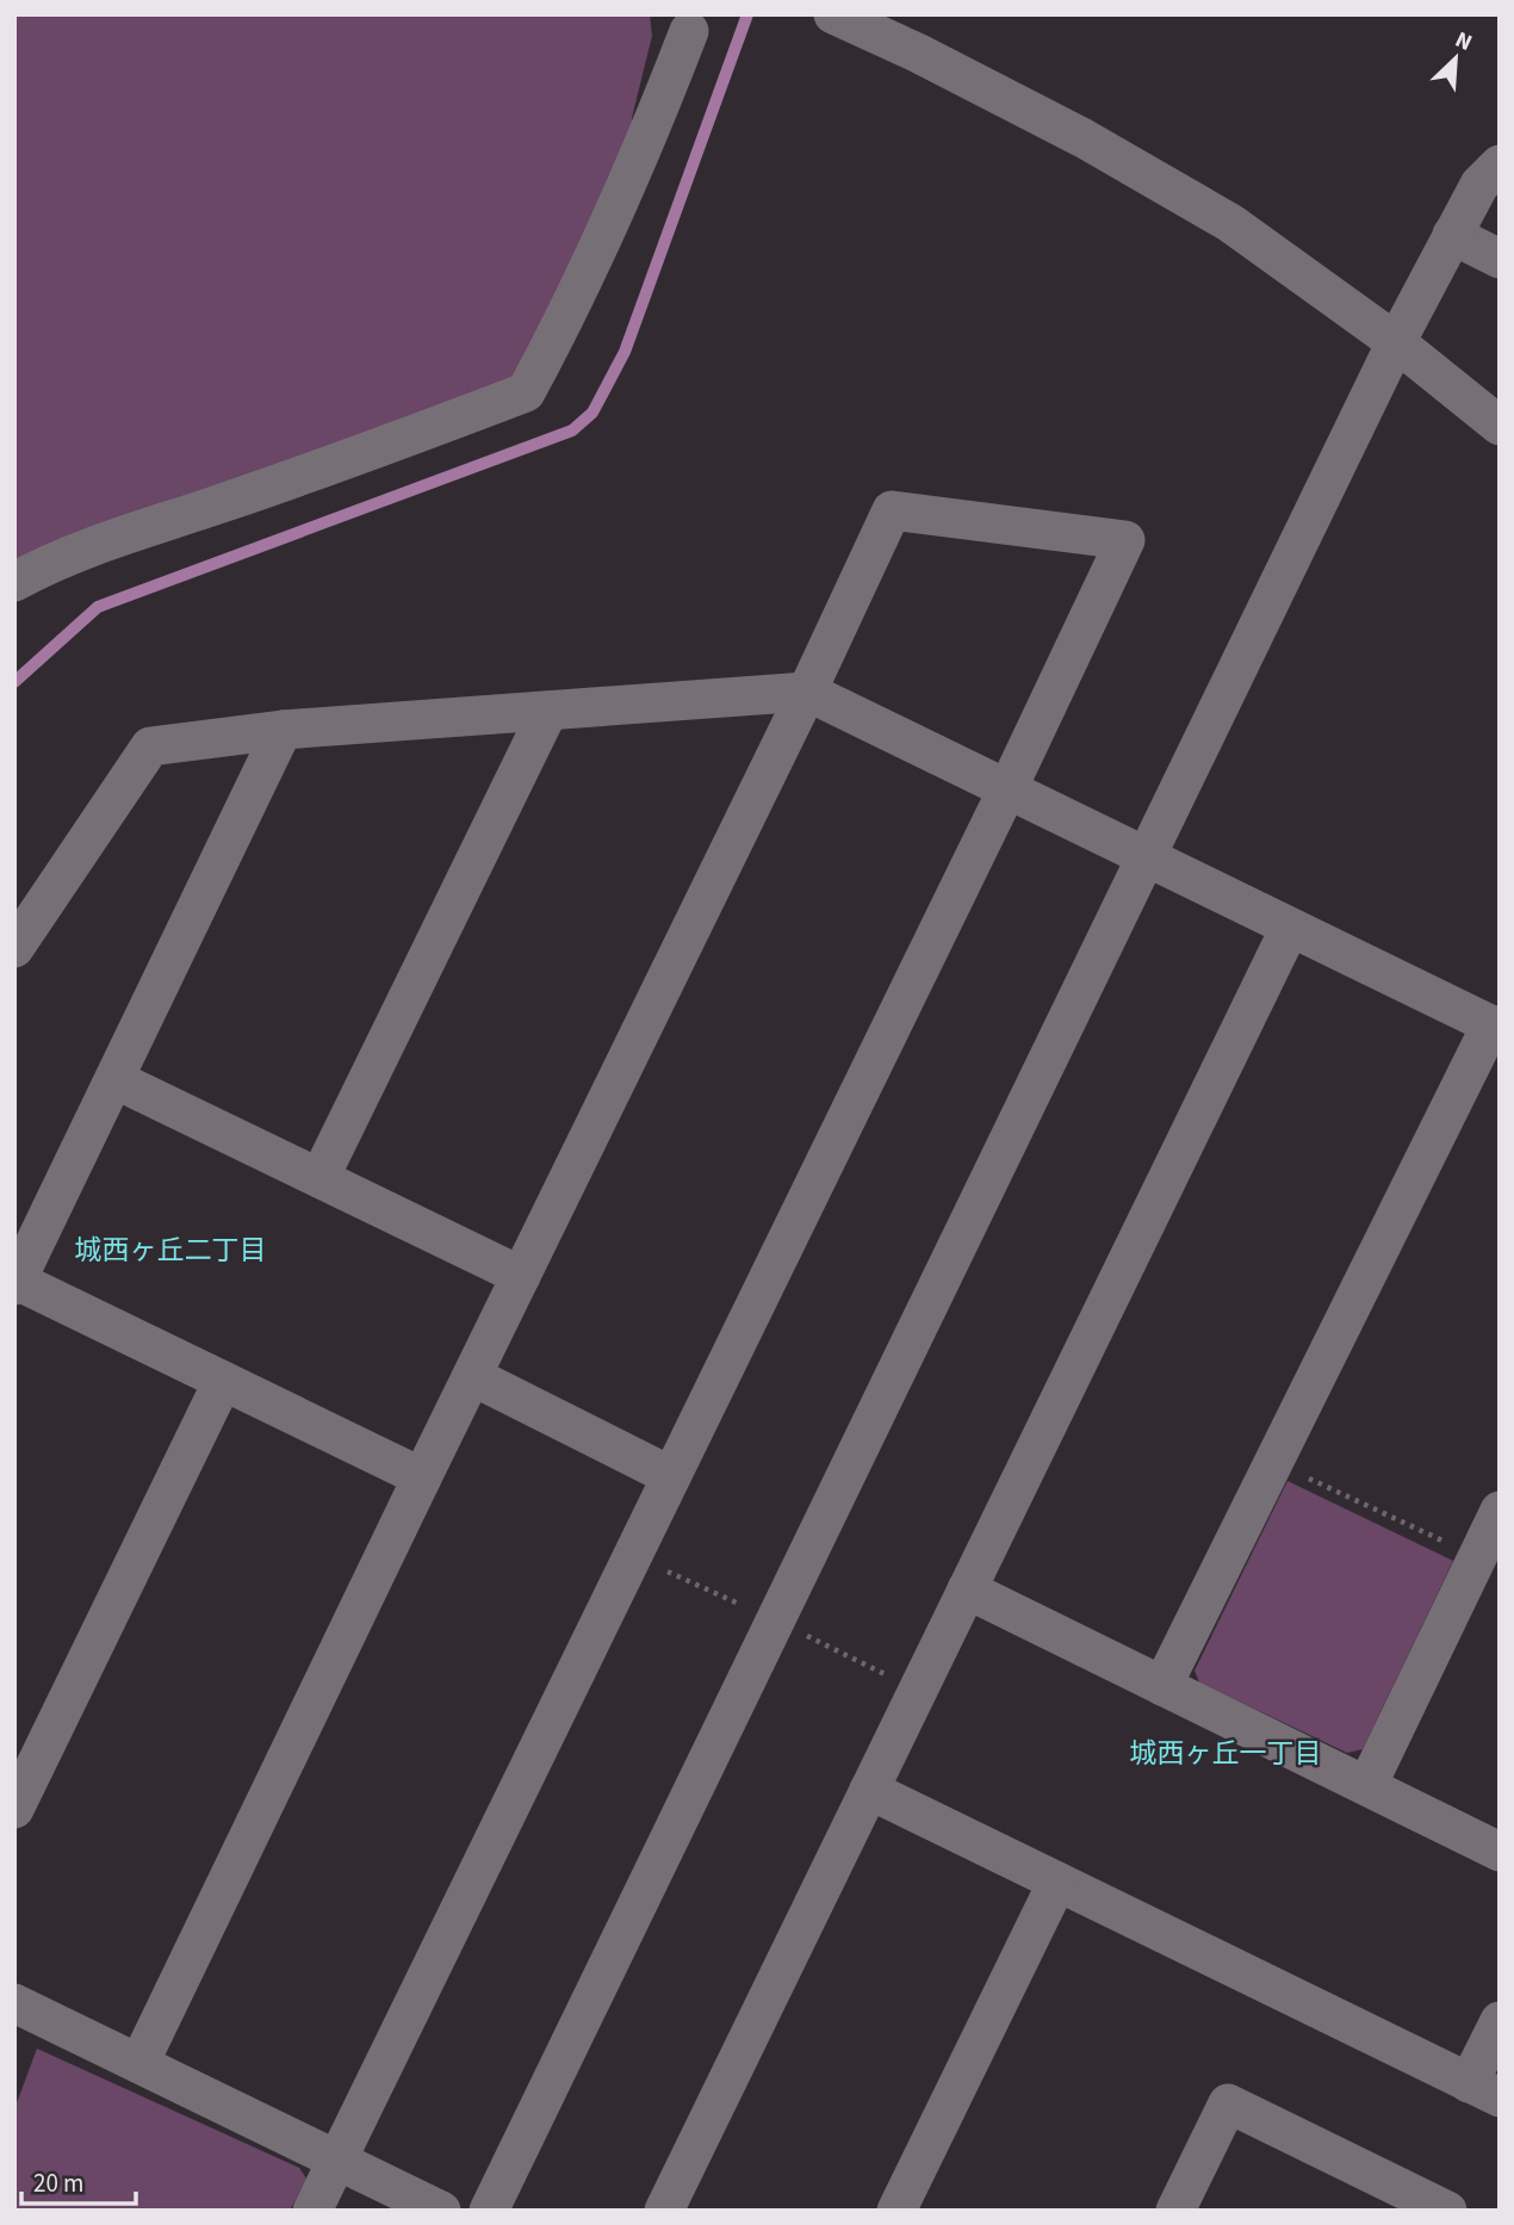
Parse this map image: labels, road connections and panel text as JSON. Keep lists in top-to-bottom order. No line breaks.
{"districts":["城西ヶ丘二丁目","城西ヶ丘一丁目"],"scale_bar":"20 m","north":"top right"}
